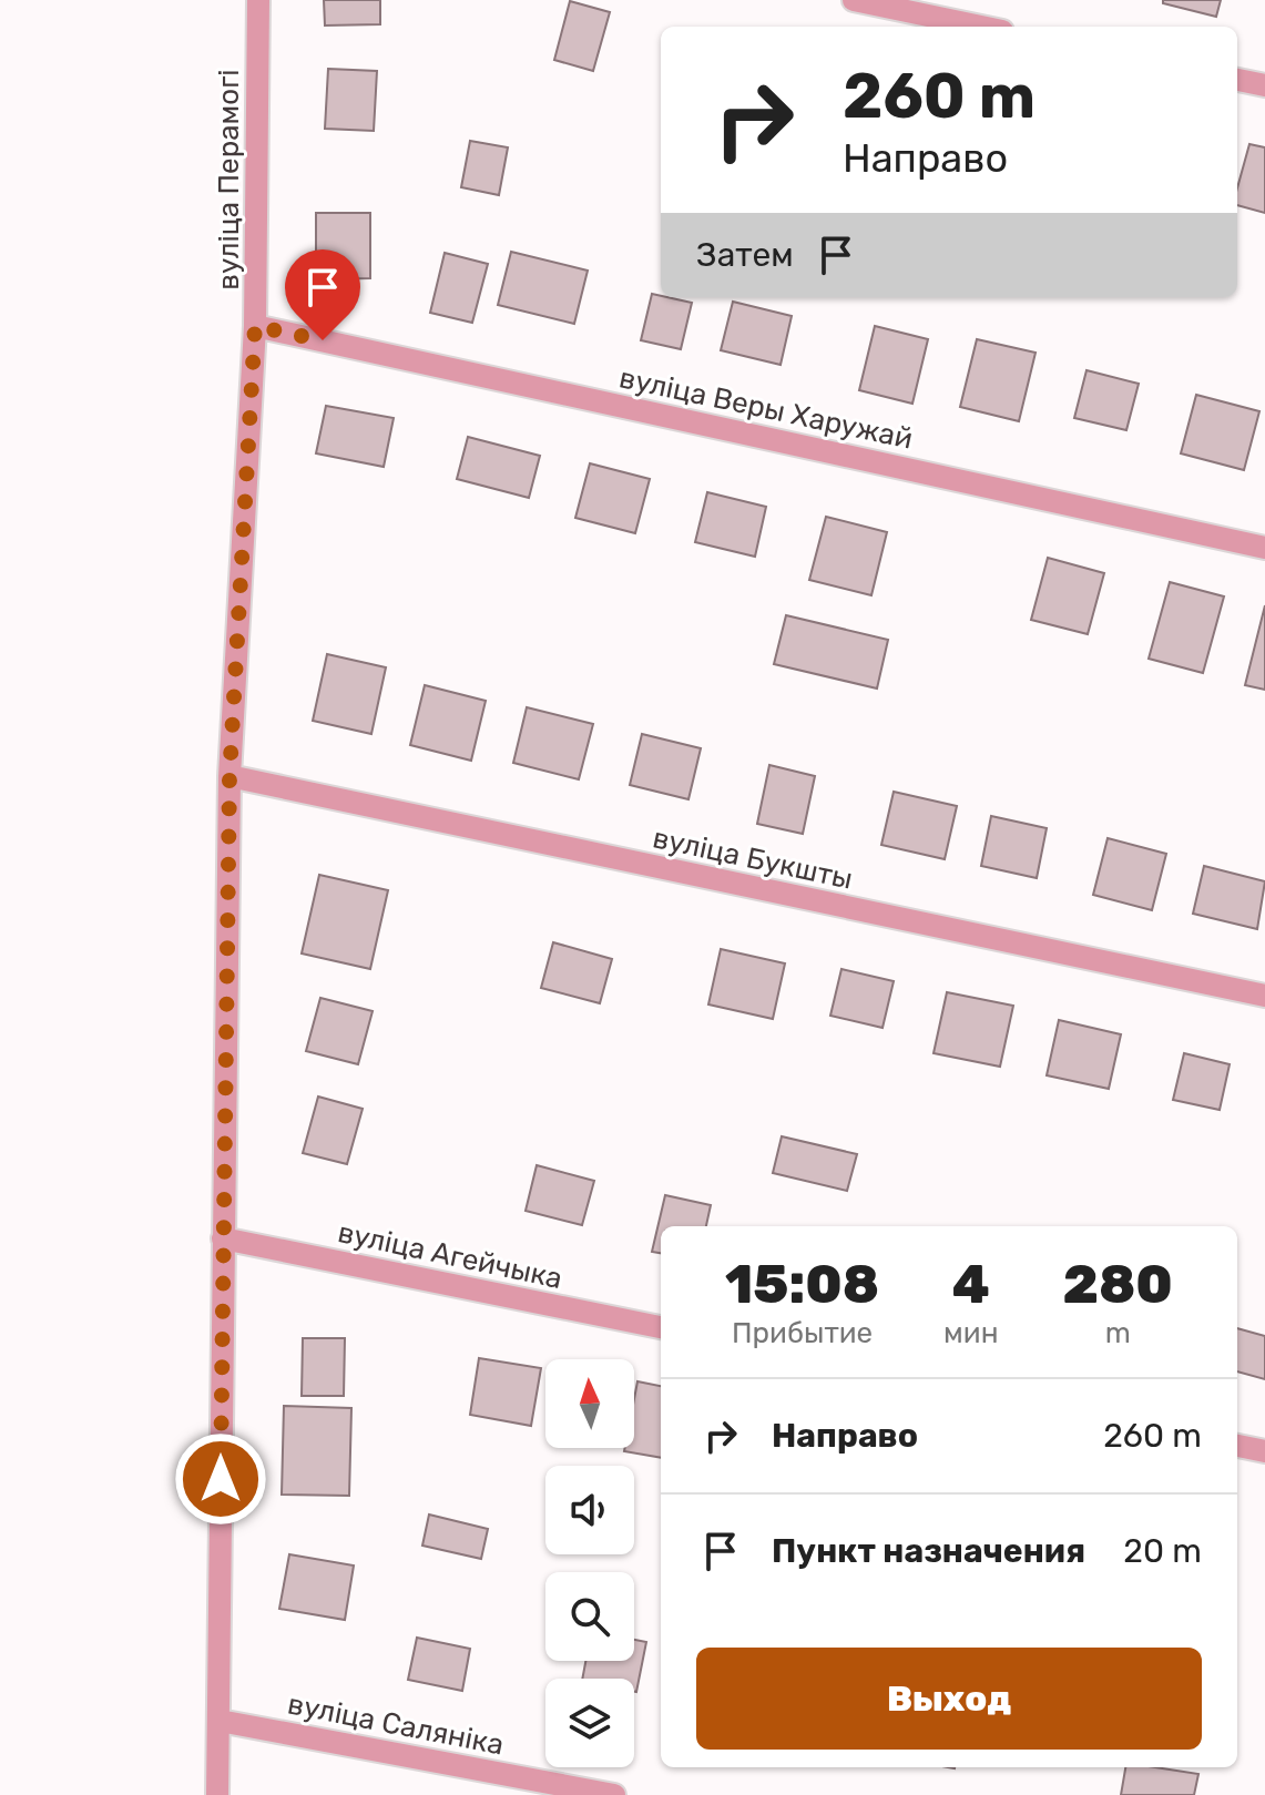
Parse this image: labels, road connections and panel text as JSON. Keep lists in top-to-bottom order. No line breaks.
{"streets":{"street":["вуліца Перамогі","вуліца Веры Харужай","вуліца Букшты","вуліца Агейчыка","вуліца Саляніка"]},"crossings":[["вуліца Перамогі","вуліца Веры Харужай"],["вуліца Перамогі","вуліца Букшты"],["вуліца Перамогі","вуліца Агейчыка"],["вуліца Перамогі","вуліца Саляніка"]],"north":"top","page":{"turn":["260 m","Направо"],"then":"Затем","eta":["15:08","Прибытие","4","мин","280","m"],"list":[{"name":"Направо","value":"260 m"},{"name":"Пункт назначения","value":"20 m"}],"buttons":"Выход"}}
